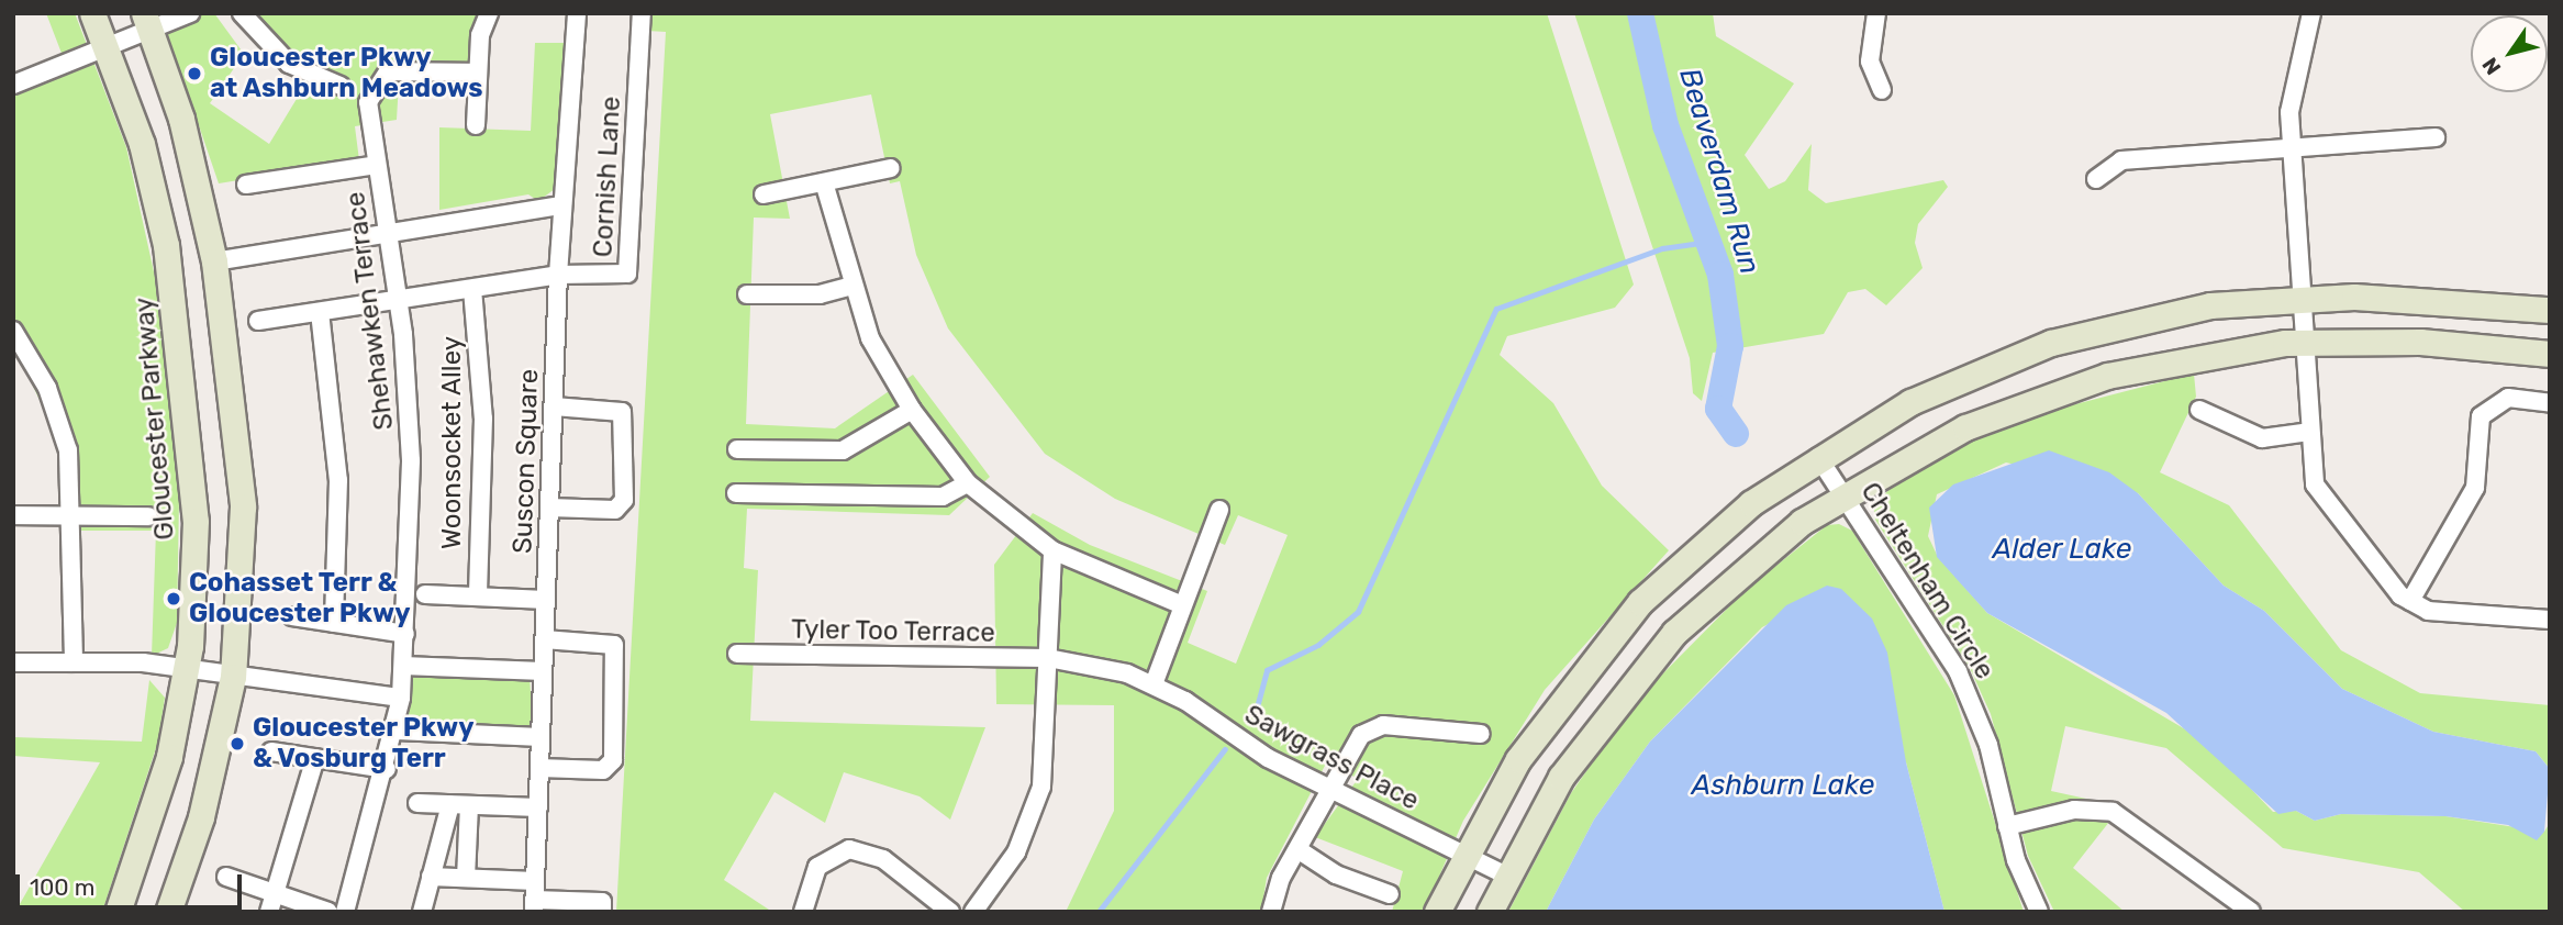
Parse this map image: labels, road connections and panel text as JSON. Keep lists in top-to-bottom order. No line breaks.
{"streets":{"main road":["Gloucester Parkway"],"street":["Cornish Lane","Shehawken Terrace","Woonsocket Alley","Suscon Square","Cheltenham Circle","Tyler Too Terrace","Sawgrass Place"]},"crossings":[["Cornish Lane","Suscon Square"],["Tyler Too Terrace","Sawgrass Place"]],"water":["Beaverdam Run","Alder Lake","Ashburn Lake"],"places":["Gloucester Pkwy at Ashburn Meadows","Cohasset Terr & Gloucester Pkwy","Gloucester Pkwy & Vosburg Terr"],"scale_bar":"100 m","north":"bottom left"}
